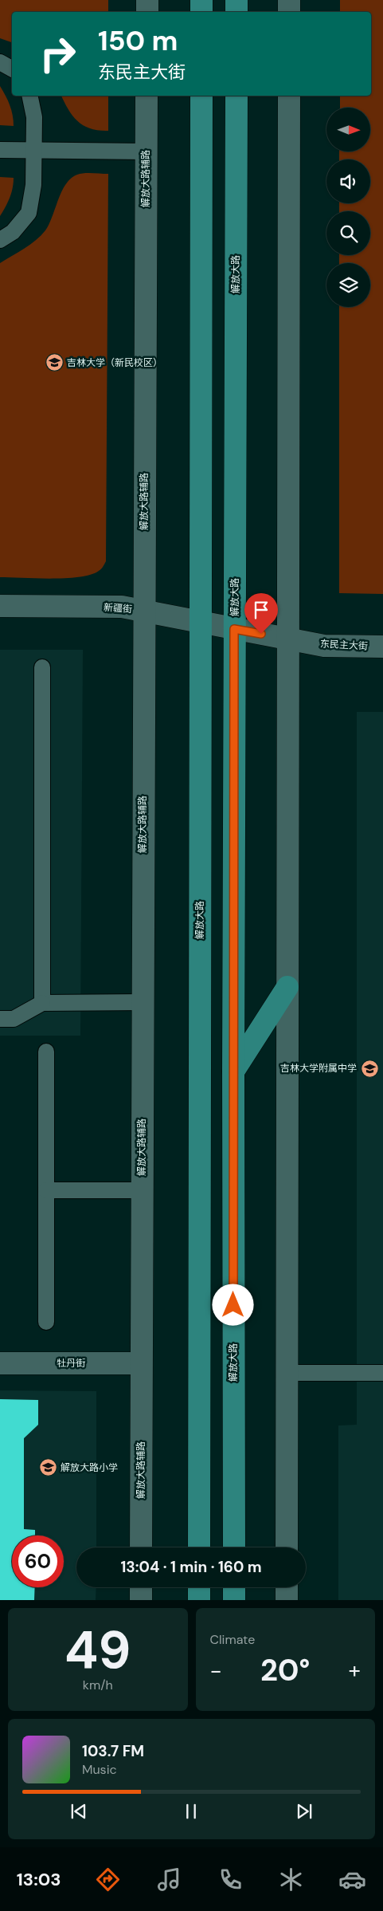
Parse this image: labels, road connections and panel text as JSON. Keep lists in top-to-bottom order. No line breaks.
{"streets":{"main road":["解放大路"],"street":["解放大路辅路","新疆街","东民主大街","牡丹街"]},"crossings":[["解放大路辅路","新疆街"],["解放大路辅路","牡丹街"],["解放大路","新疆街"],["解放大路","东民主大街"],["新疆街","东民主大街"]],"places":{"school or university":["吉林大学（新民校区）","吉林大学附属中学","解放大路小学"]},"north":"right","page":{"turn":["150 m","东民主大街"],"limit":"60","trip":"13:04 · 1 min · 160 m","tile":[["49","km/h"],"Climate"],"heat":["−","20°","+"],"song":["103.7 FM","Music"],"tabs":"13:03"}}
